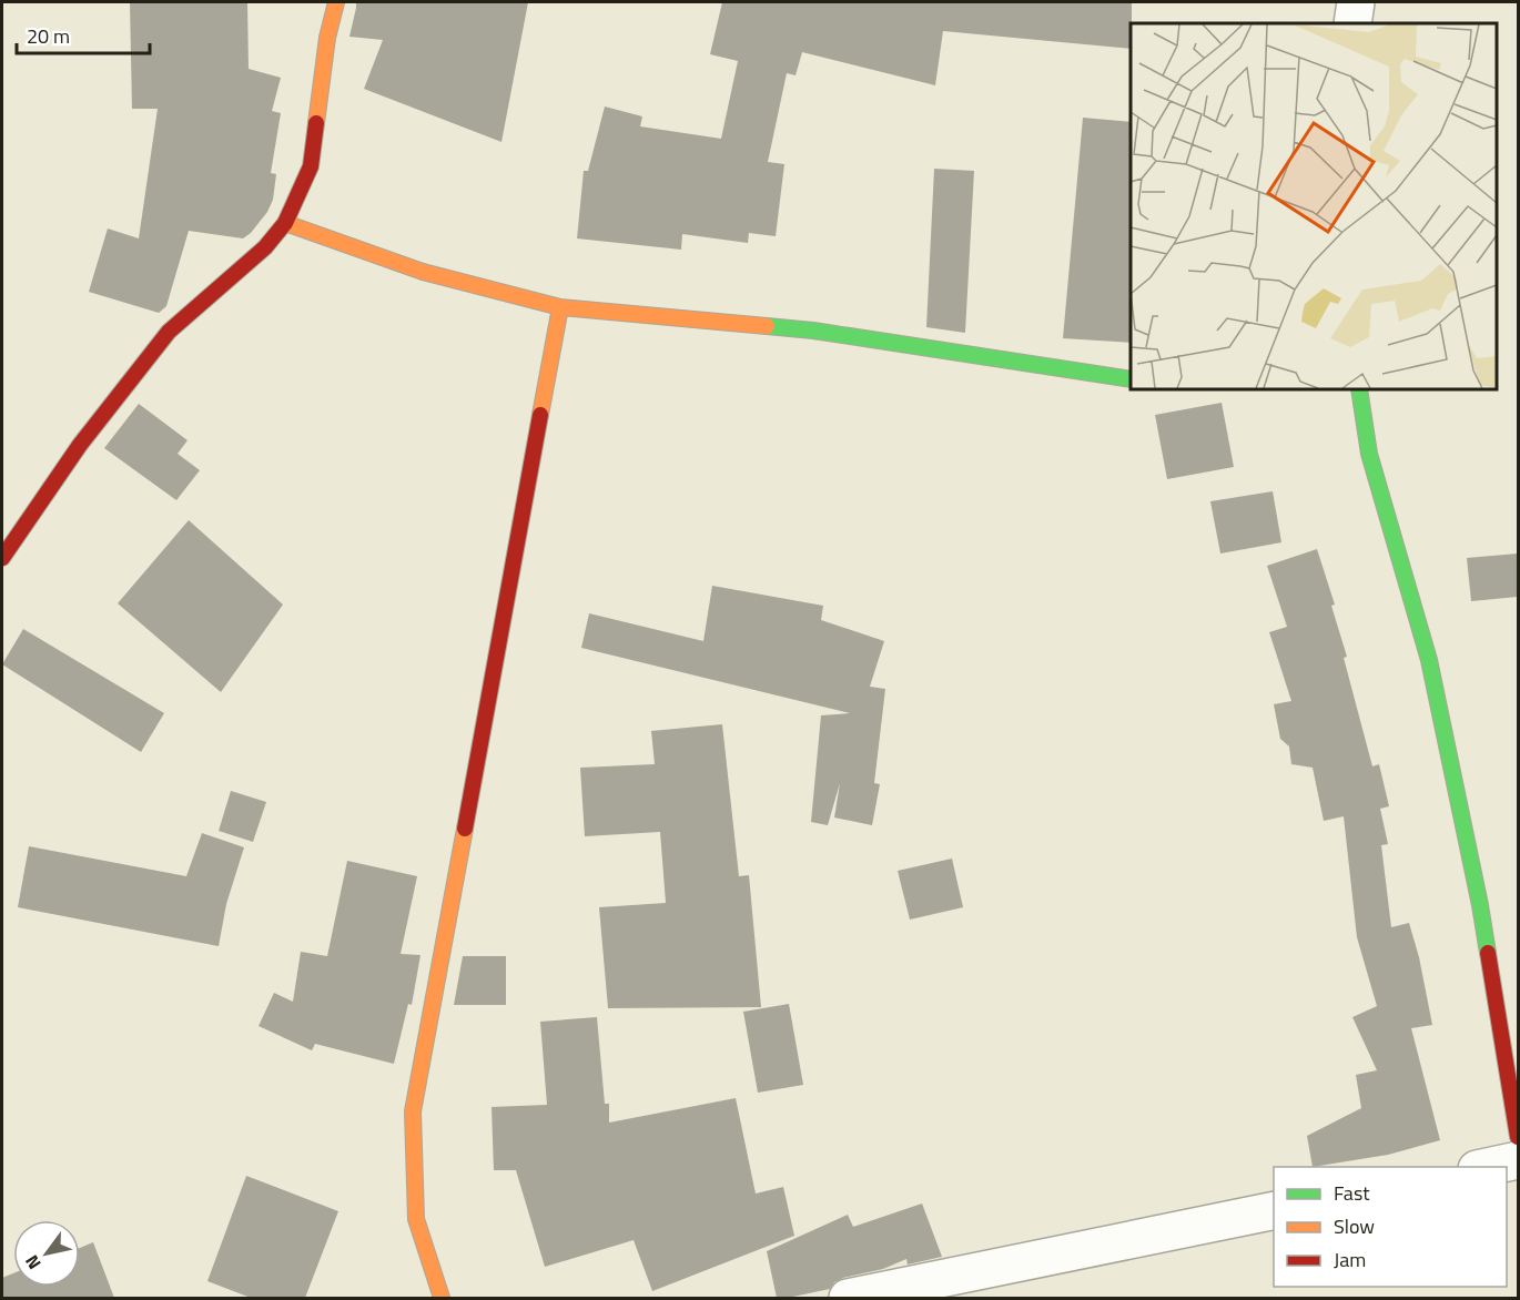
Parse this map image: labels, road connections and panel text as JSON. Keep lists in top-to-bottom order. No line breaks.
{"legend":["Fast","Slow","Jam"],"scale_bar":"20 m","north":"bottom left"}
